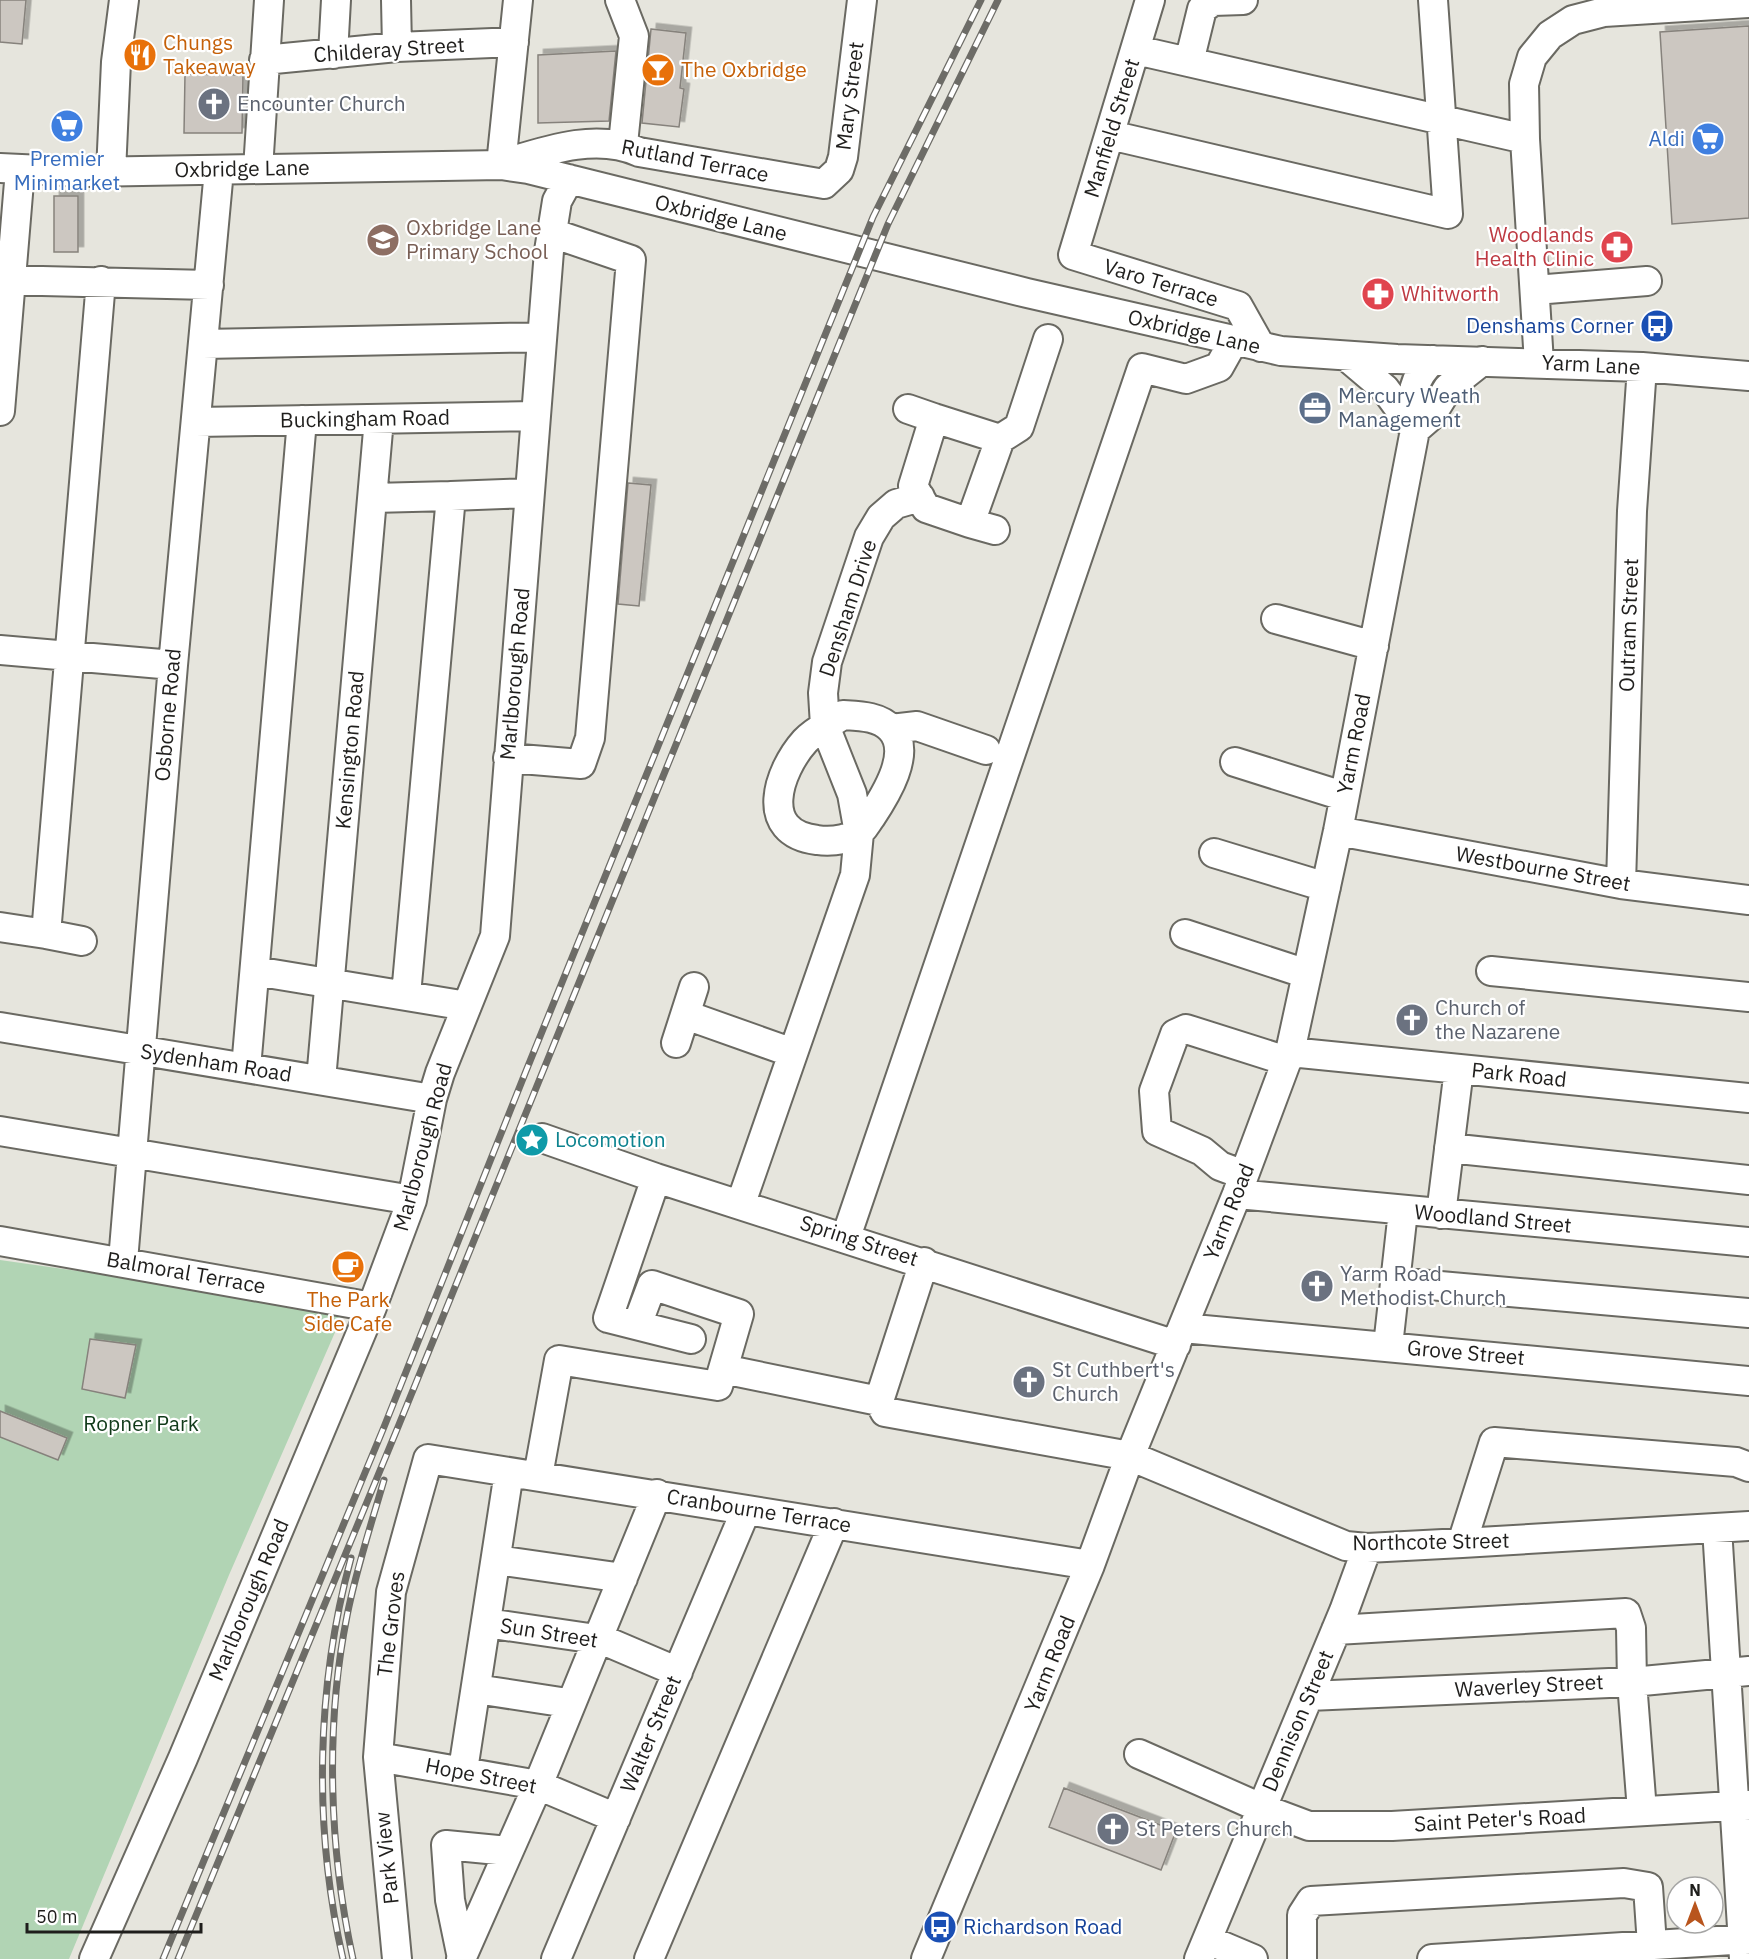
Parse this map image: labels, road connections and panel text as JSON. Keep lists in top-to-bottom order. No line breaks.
{"streets":{"street":["Childeray Street","Mary Street","Manfield Street","Rutland Terrace","Oxbridge Lane","Varo Terrace","Yarm Lane","Buckingham Road","Densham Drive","Outram Street","Marlborough Road","Osborne Road","Yarm Road","Kensington Road","Westbourne Street","Sydenham Road","Park Road","Woodland Street","Spring Street","Balmoral Terrace","Grove Street","Cranbourne Terrace","Northcote Street","The Groves","Sun Street","Waverley Street","Dennison Street","Walter Street","Hope Street","Saint Peter's Road","Park View"]},"crossings":[["Mary Street","Rutland Terrace"],["Manfield Street","Varo Terrace"],["Rutland Terrace","Oxbridge Lane"],["Oxbridge Lane","Varo Terrace"],["Oxbridge Lane","Yarm Lane"],["Oxbridge Lane","Marlborough Road"],["Oxbridge Lane","Osborne Road"],["Oxbridge Lane","Yarm Road"],["Yarm Lane","Outram Street"],["Yarm Lane","Yarm Road"],["Buckingham Road","Marlborough Road"],["Buckingham Road","Osborne Road"],["Buckingham Road","Kensington Road"],["Densham Drive","Spring Street"],["Outram Street","Westbourne Street"],["Marlborough Road","Sydenham Road"],["Marlborough Road","Balmoral Terrace"],["Osborne Road","Sydenham Road"],["Osborne Road","Balmoral Terrace"],["Yarm Road","Westbourne Street"],["Yarm Road","Park Road"],["Yarm Road","Woodland Street"],["Yarm Road","Spring Street"],["Yarm Road","Grove Street"],["Yarm Road","Cranbourne Terrace"],["Yarm Road","Northcote Street"],["Kensington Road","Sydenham Road"],["Park Road","Woodland Street"],["Spring Street","Grove Street"],["Cranbourne Terrace","The Groves"],["Cranbourne Terrace","Walter Street"],["Northcote Street","Dennison Street"],["The Groves","Hope Street"],["The Groves","Park View"],["Sun Street","Walter Street"],["Waverley Street","Dennison Street"],["Dennison Street","Saint Peter's Road"],["Walter Street","Hope Street"],["Hope Street","Park View"]],"parks":["Ropner Park"],"places":{"restaurant":["Chungs Takeaway"],"bar":["The Oxbridge"],"church":["Encounter Church","Church of the Nazarene","Yarm Road Methodist Church","St Cuthbert's Church","St Peters Church"],"supermarket":["Premier Minimarket","Aldi"],"school or university":["Oxbridge Lane Primary School"],"pharmacy":["Woodlands Health Clinic","Whitworth"],"bus stop":["Denshams Corner","Richardson Road"],"office":["Mercury Weath Management"],"place":["Locomotion"],"cafe":["The Park Side Cafe"]},"scale_bar":"50 m","north":"top"}
